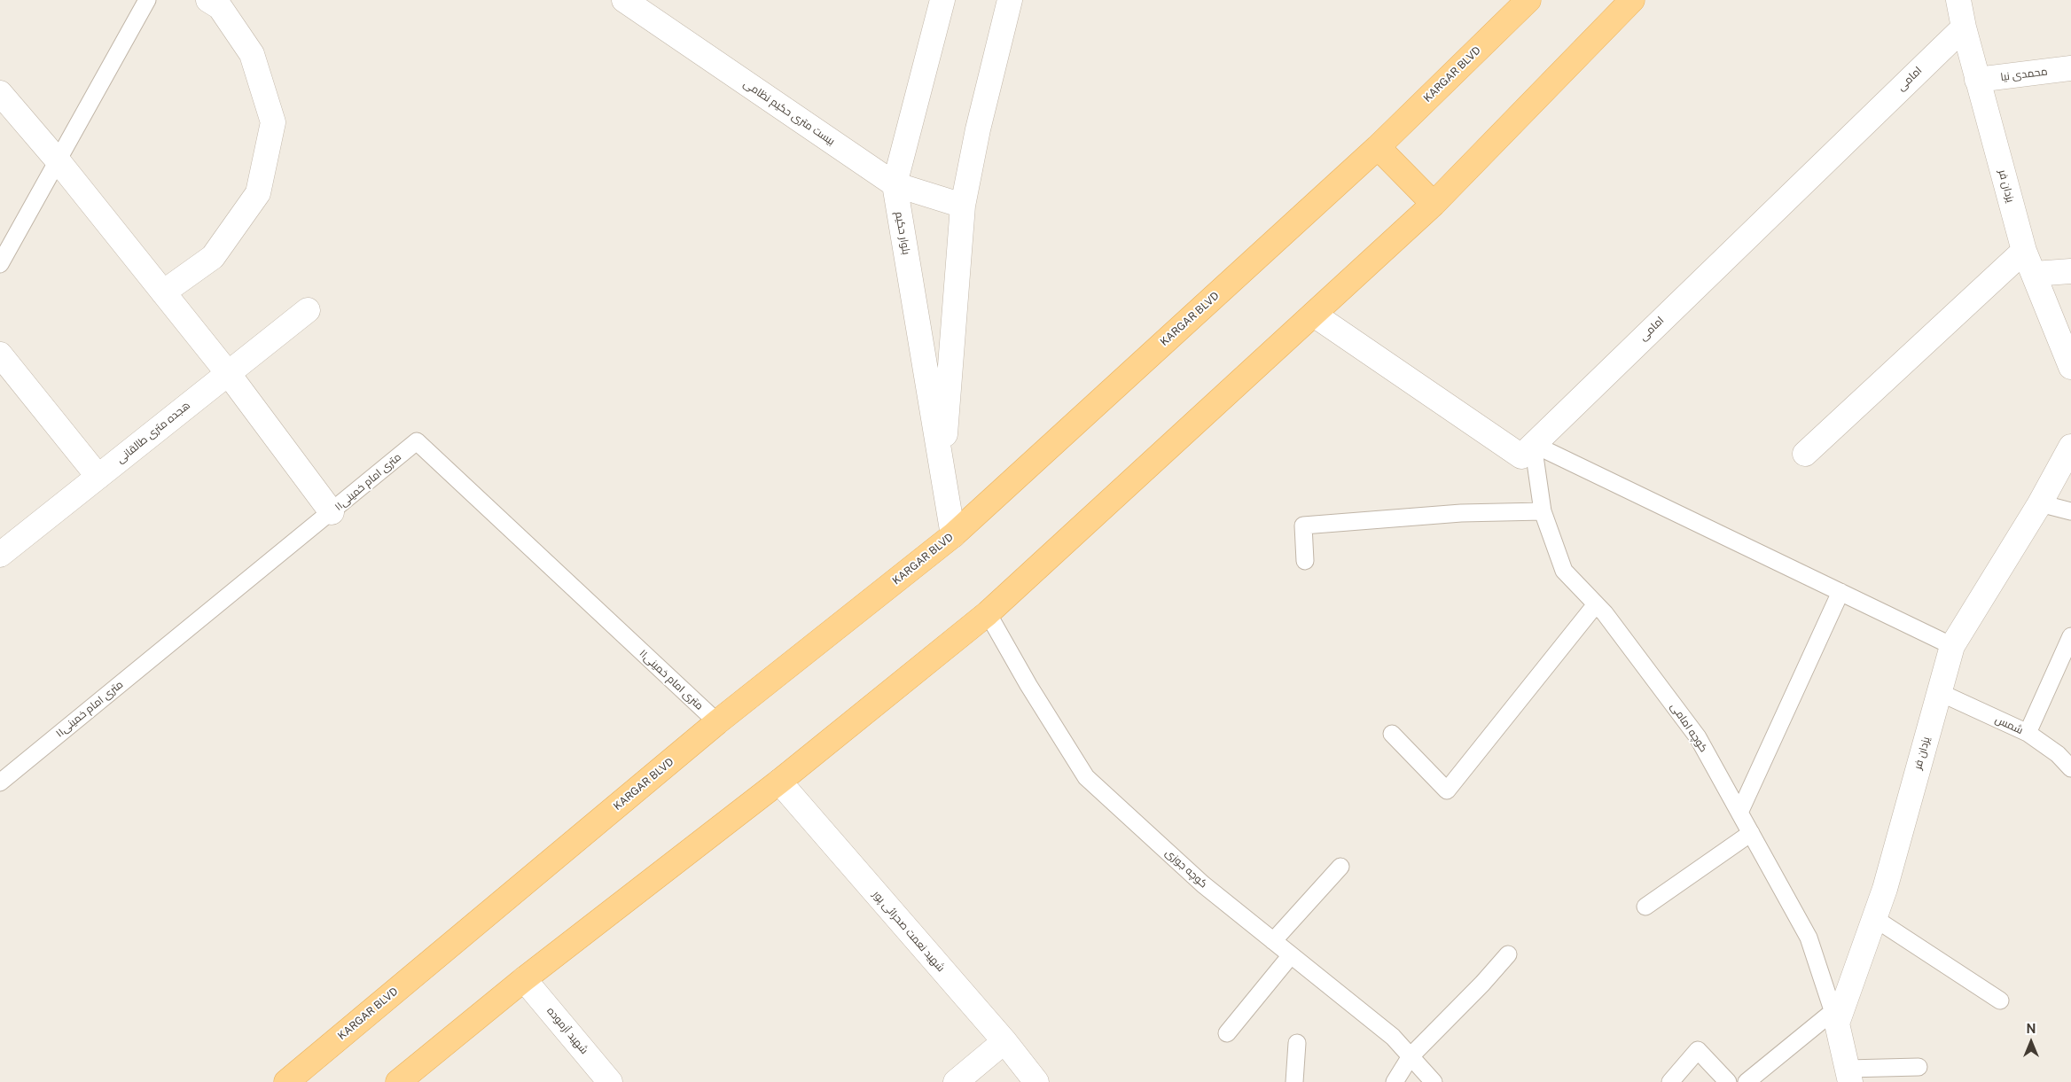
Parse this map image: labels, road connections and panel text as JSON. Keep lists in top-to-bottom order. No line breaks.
{"streets":{"main road":["KARGAR BLVD"],"street":["محمدی نیا","امامی","بیست متری حکیم نظامی","یزدان فر","بلوار حکیم","هجده متری طالقانی","شهید نعمت صحرائی پور","شهید آزموده"],"lane":["۱۱متری امام خمینی","شمس","کوچه امامی","کوچه جوزی"]},"crossings":[["KARGAR BLVD","بلوار حکیم"],["KARGAR BLVD","۱۱متری امام خمینی"],["محمدی نیا","یزدان فر"],["امامی","یزدان فر"],["امامی","کوچه امامی"],["بیست متری حکیم نظامی","بلوار حکیم"],["یزدان فر","شمس"],["یزدان فر","کوچه امامی"]],"north":"top"}
